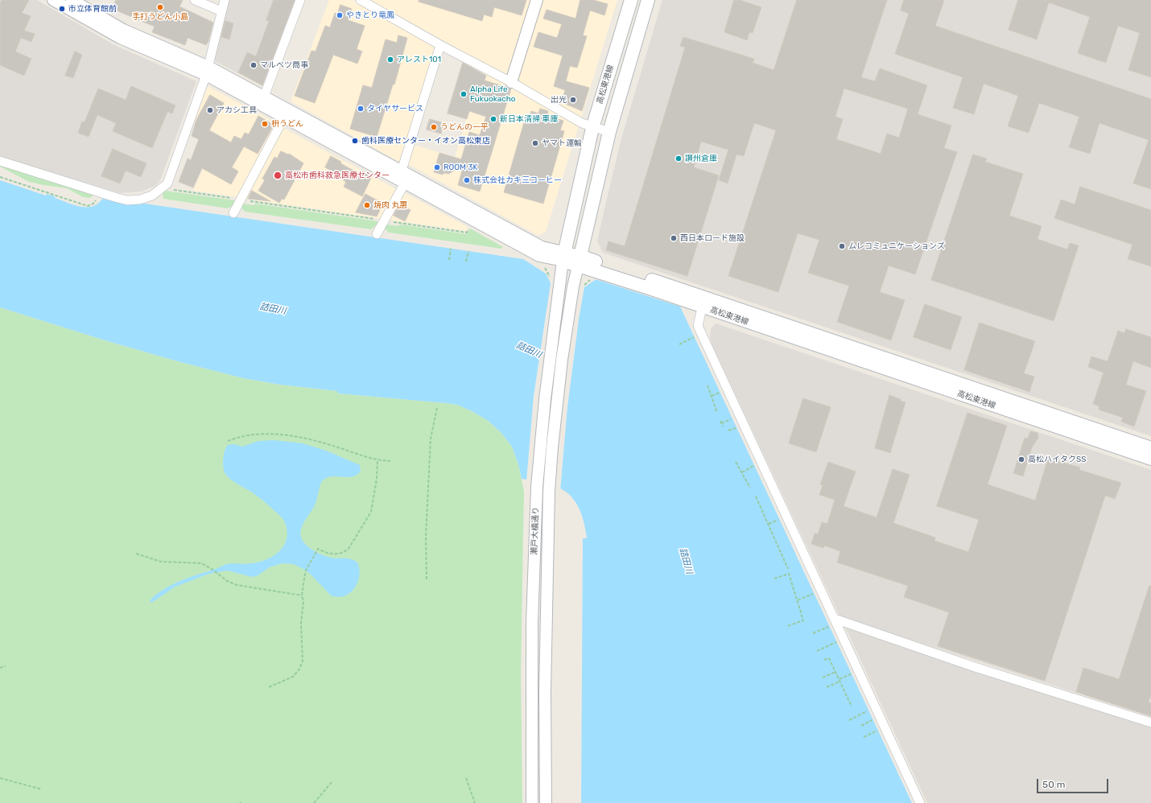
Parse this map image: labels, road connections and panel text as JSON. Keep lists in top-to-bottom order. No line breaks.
{"streets":{"main road":["高松東港線"],"street":["瀬戸大橋通り"]},"crossings":[["高松東港線","瀬戸大橋通り"]],"water":["詰田川"],"places":["手打うどん小島","市立体育館前","やきとり竜鳳","アレスト101","マルベツ商事","Alpha Life Fukuokacho","出光","タイヤサービス","アカシ工具","新日本清掃 車庫","枡うどん","うどんの一平","歯科医療センター・イオン高松東店","ヤマト運輸","讃州倉庫","ROOM 3K","高松市歯科救急医療センター","株式会社カキ三コーヒー","焼肉 丸惠","西日本ロード施設","ムレコミュニケーションズ","高松ハイタクSS"],"scale_bar":"50 m"}
